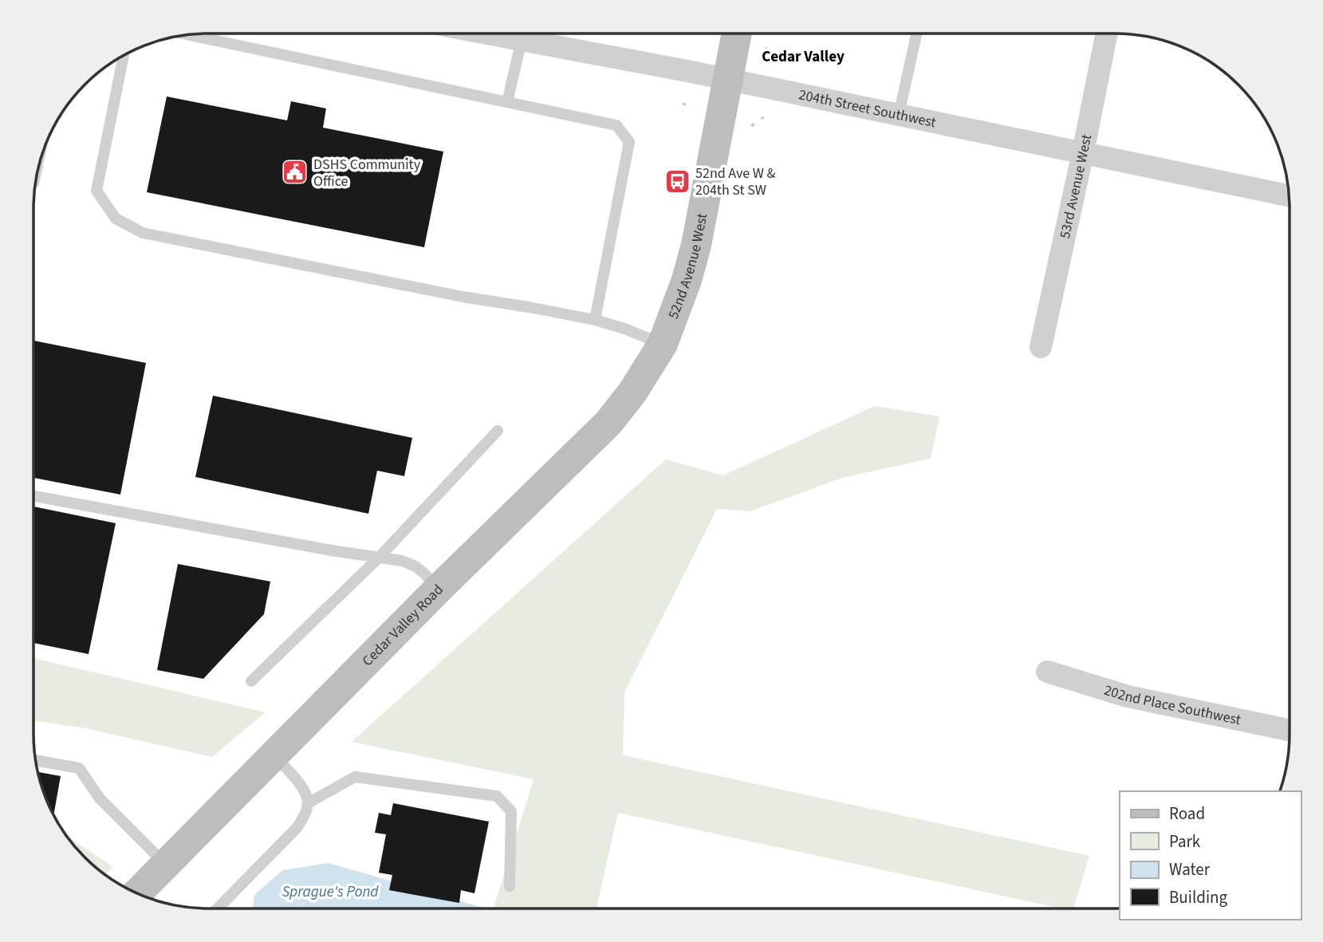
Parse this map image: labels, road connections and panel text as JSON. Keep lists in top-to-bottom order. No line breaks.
{"streets":{"street":["204th Street Southwest","53rd Avenue West","52nd Avenue West","Cedar Valley Road","202nd Place Southwest"]},"crossings":[["204th Street Southwest","53rd Avenue West"],["204th Street Southwest","52nd Avenue West"],["52nd Avenue West","Cedar Valley Road"]],"districts":["Cedar Valley"],"water":["Sprague's Pond"],"places":{"public building":["DSHS Community Office"],"bus stop":["52nd Ave W & 204th St SW"]},"legend":["Road","Park","Water","Building"]}
